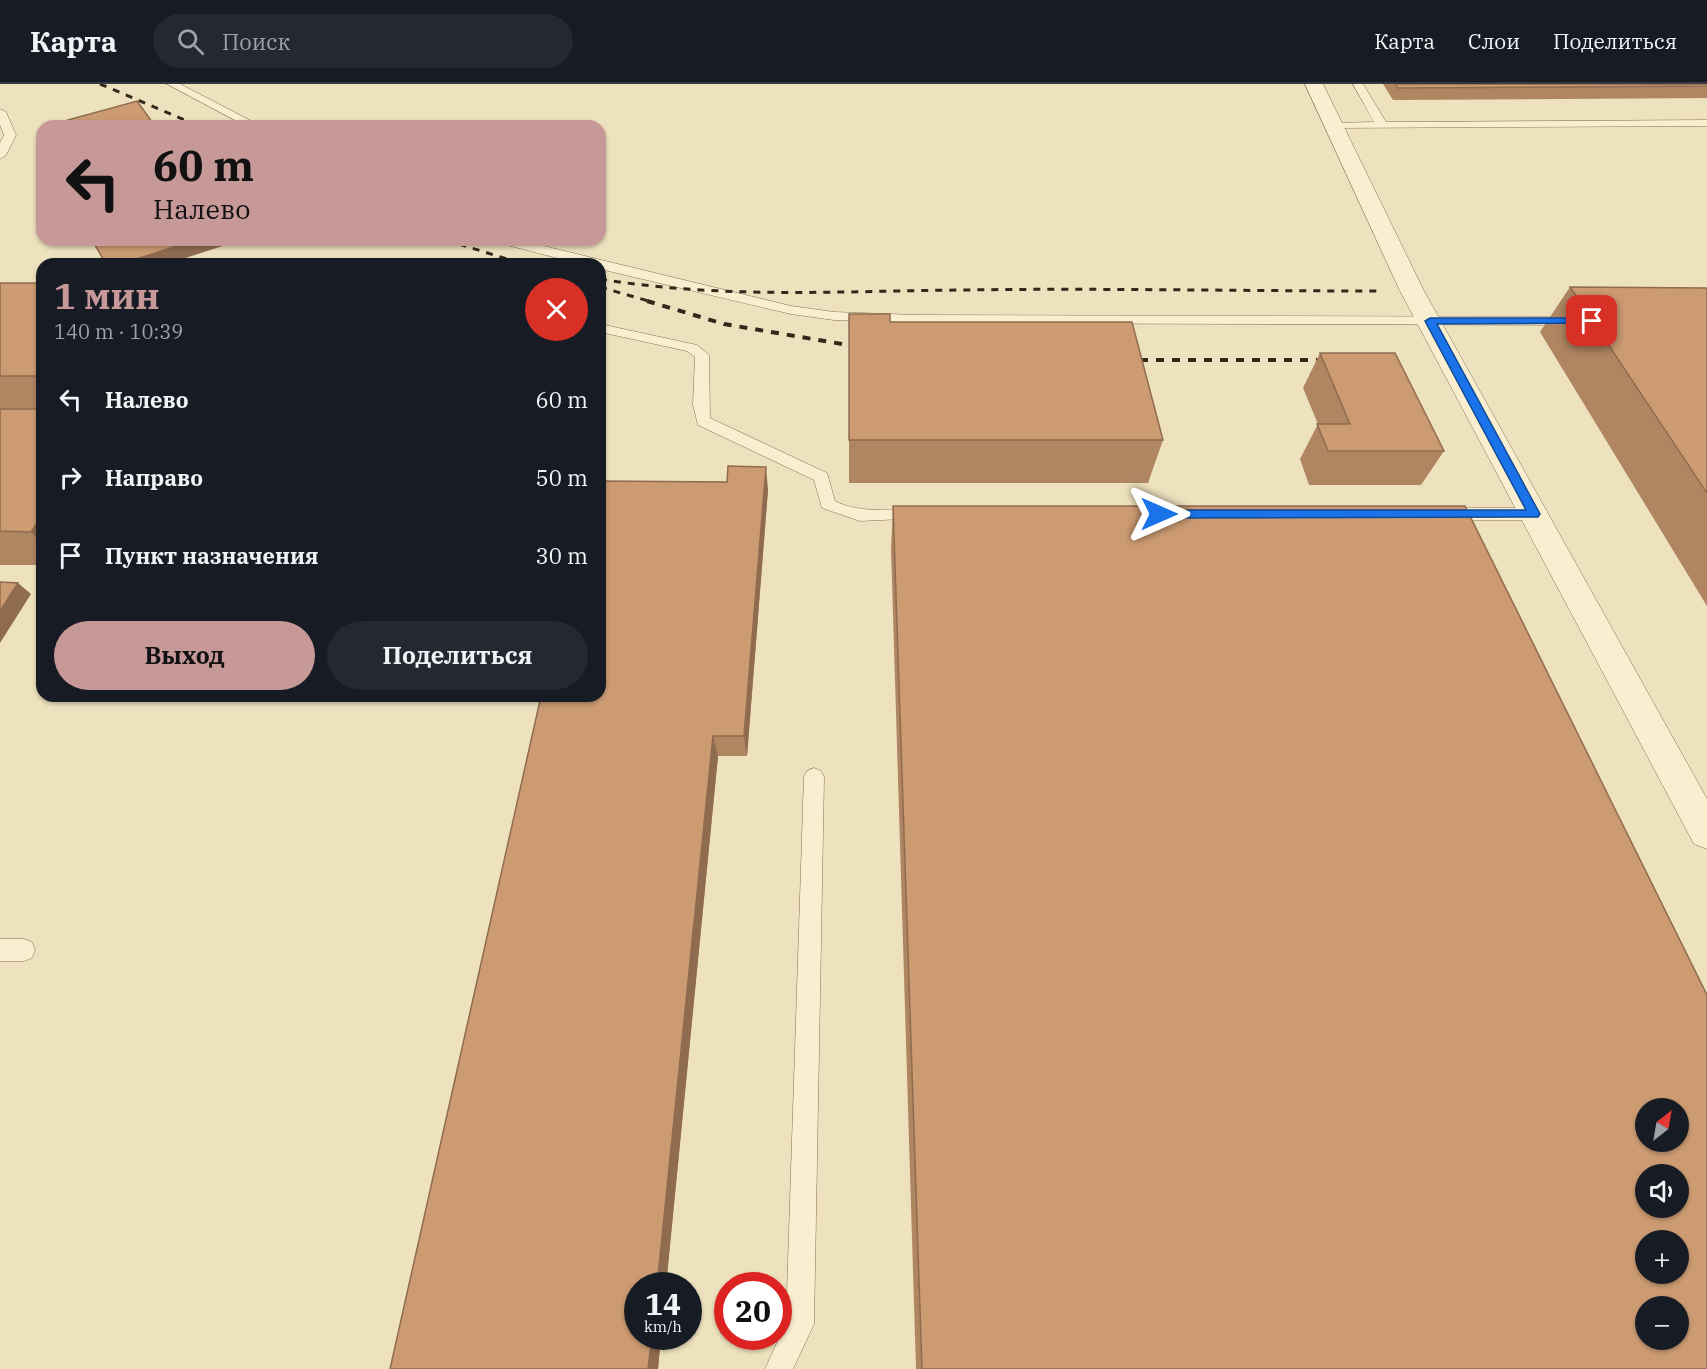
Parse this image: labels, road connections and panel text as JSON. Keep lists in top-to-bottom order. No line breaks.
{"north":"top right","page":{"header":"Карта","search":"Поиск","nav":["Карта","Слои","Поделиться"],"turn":["60 m","Налево"],"heading":["1 мин","140 m · 10:39"],"list":[{"name":"Налево","value":"60 m"},{"name":"Направо","value":"50 m"},{"name":"Пункт назначения","value":"30 m"}],"buttons":["Выход","Поделиться"],"map_buttons":["+","−"],"speed":"14 km/h","limit":"20"}}
